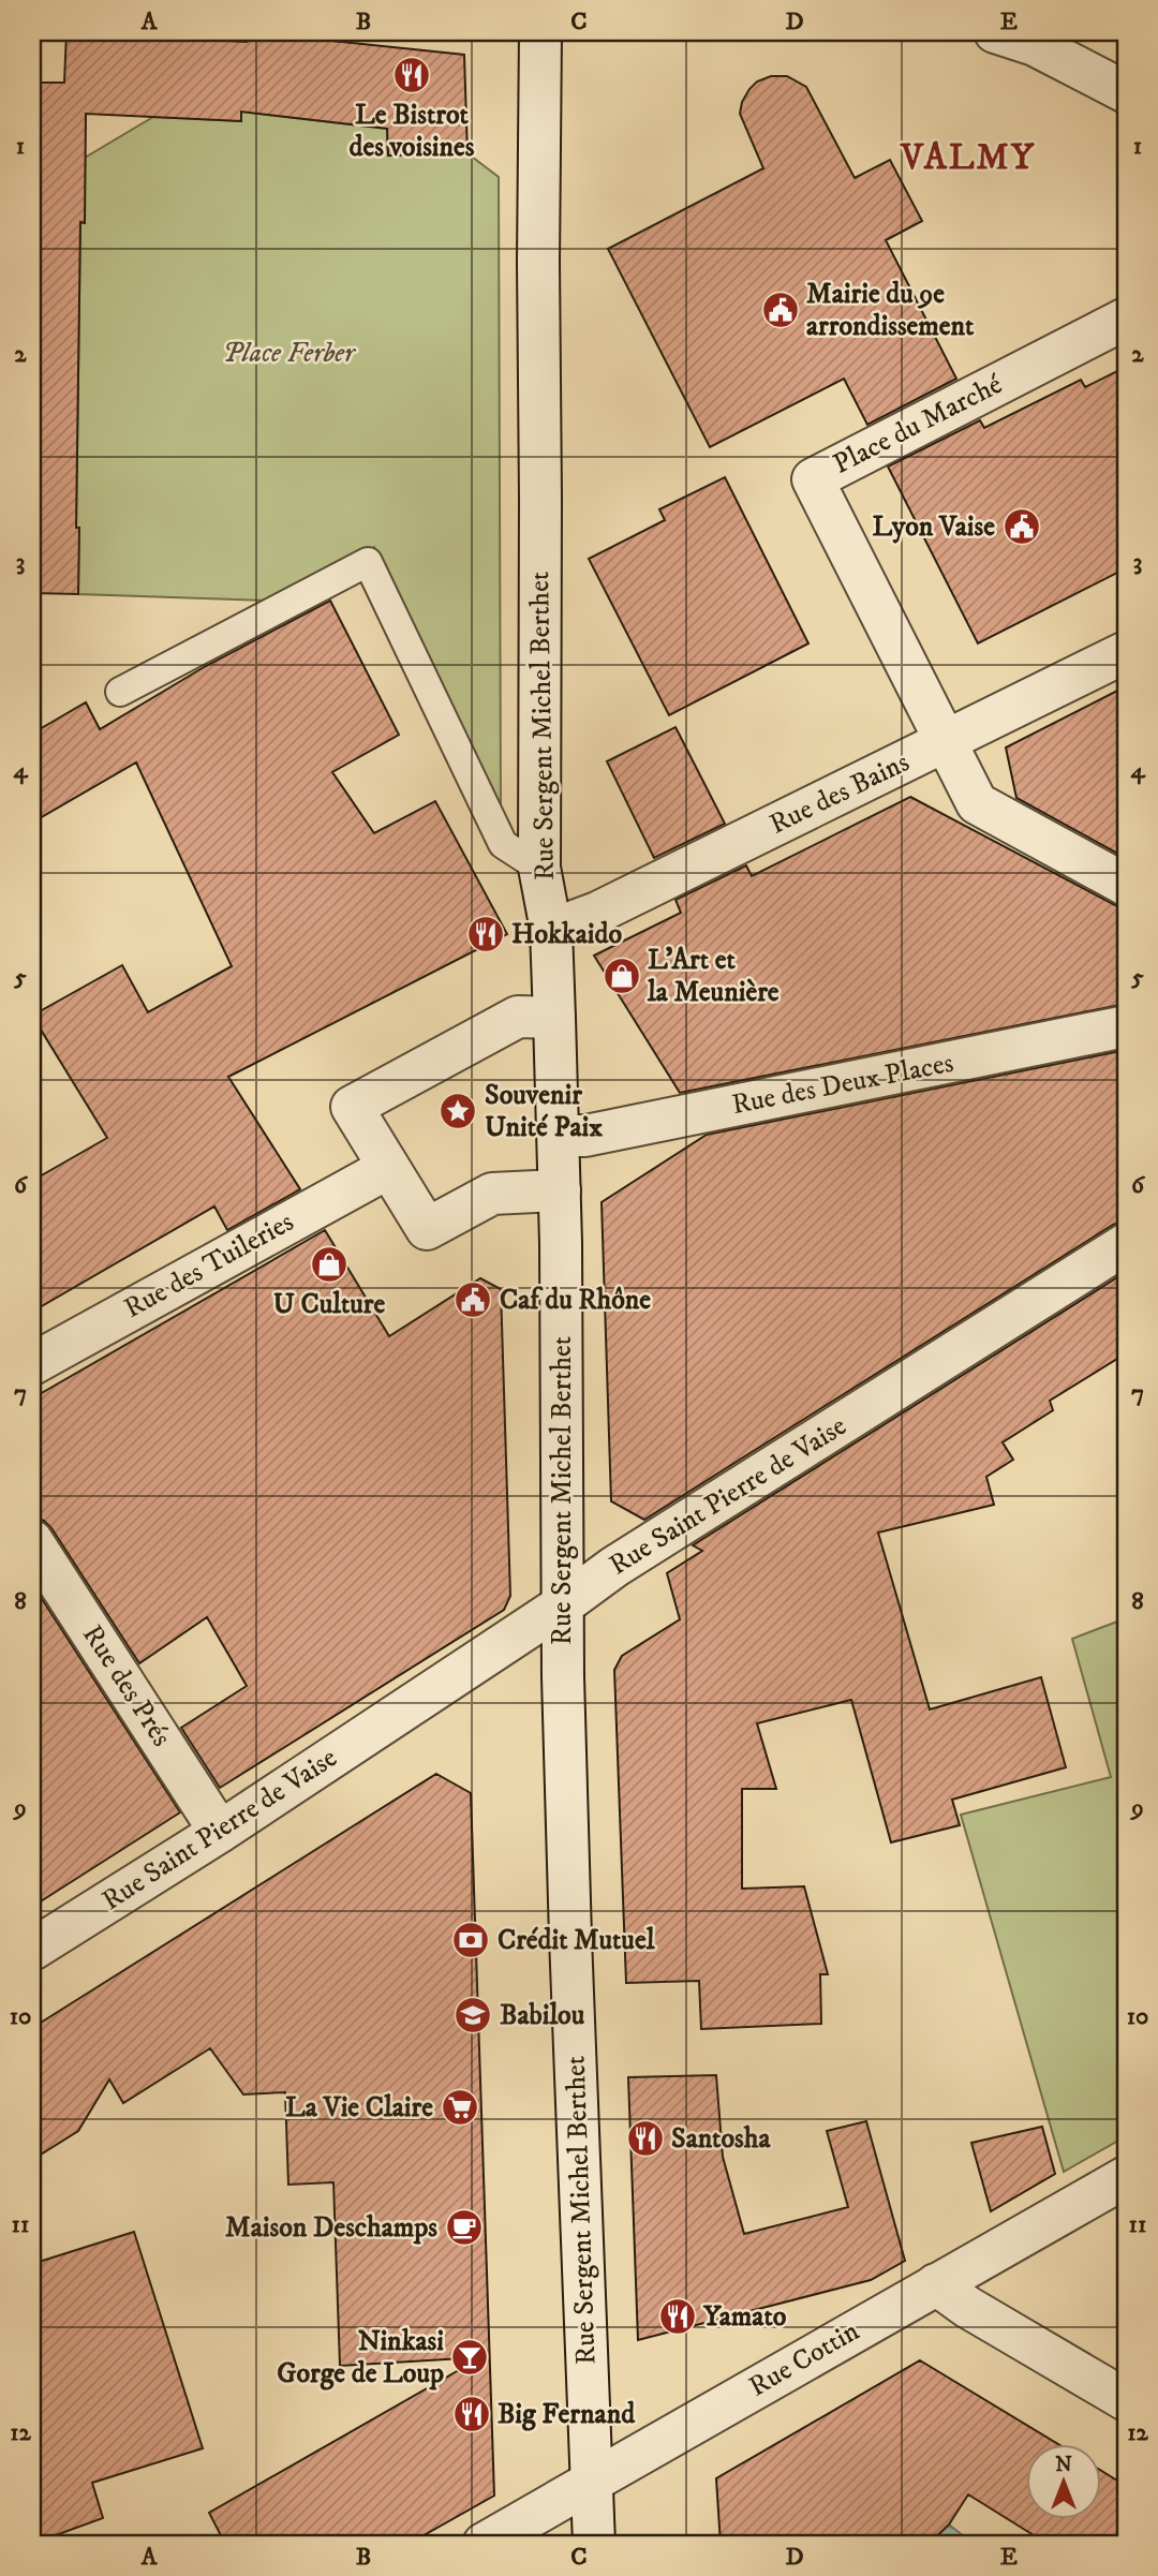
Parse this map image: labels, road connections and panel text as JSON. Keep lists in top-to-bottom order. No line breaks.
{"streets":{"street":["Place du Marché","Rue Sergent Michel Berthet","Rue des Bains","Rue des Deux Places","Rue des Tuileries","Rue Saint Pierre de Vaise","Rue des Prés","Rue Cottin"]},"crossings":[["Place du Marché","Rue des Bains"],["Rue Sergent Michel Berthet","Rue des Bains"],["Rue Sergent Michel Berthet","Rue des Deux Places"],["Rue Sergent Michel Berthet","Rue Saint Pierre de Vaise"],["Rue Sergent Michel Berthet","Rue Cottin"],["Rue Saint Pierre de Vaise","Rue des Prés"]],"districts":["VALMY"],"parks":["Place Ferber"],"places":{"restaurant":["Le Bistrot des voisines","Hokkaido","Santosha","Yamato","Big Fernand"],"public building":["Mairie du 9e arrondissement","Lyon Vaise","Caf du Rhône"],"shop":["L'Art et la Meunière","U Culture"],"place":["Souvenir Unité Paix"],"bank":["Crédit Mutuel"],"school or university":["Babilou"],"supermarket":["La Vie Claire"],"cafe":["Maison Deschamps"],"bar":["Ninkasi Gorge de Loup"]},"north":"top","grid":{"columns":["A","B","C","D","E"],"rows":["1","2","3","4","5","6","7","8","9","10","11","12"]}}
